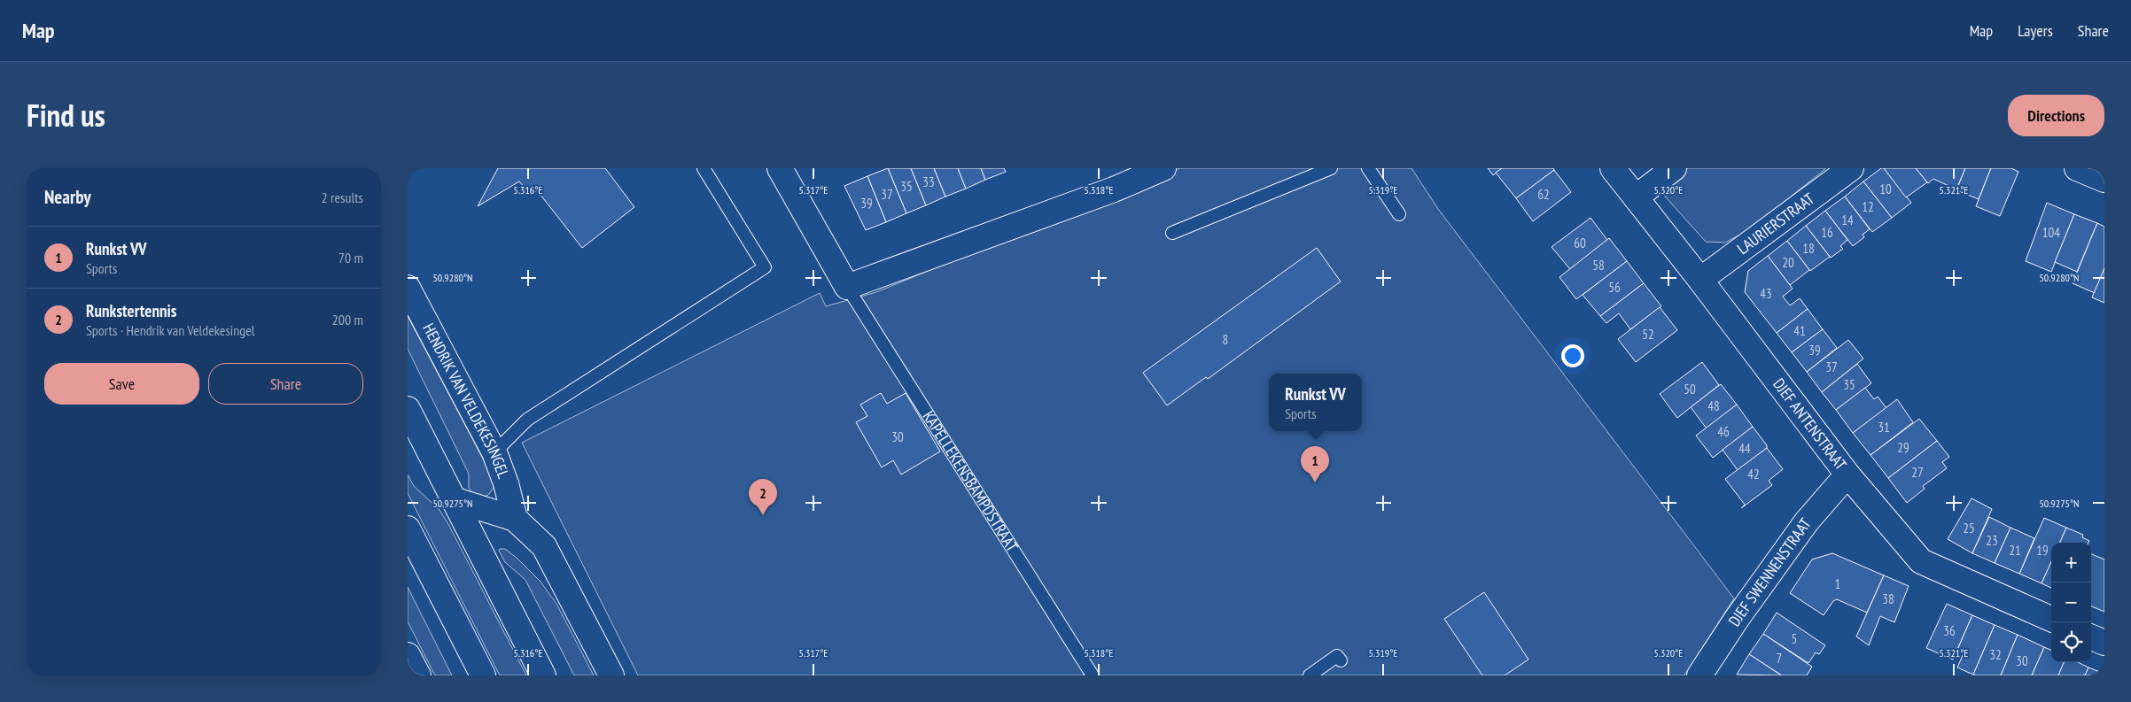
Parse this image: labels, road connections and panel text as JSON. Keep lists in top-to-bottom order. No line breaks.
{"streets":{"main road":["LAURIERSTRAAT","HENDRIK VAN VELDEKESINGEL","DJEF ANTENSTRAAT","KAPELLEKENSBAMPDSTRAAT","DJEF SWENNENSTRAAT"]},"crossings":[["LAURIERSTRAAT","DJEF ANTENSTRAAT"],["DJEF ANTENSTRAAT","DJEF SWENNENSTRAAT"]],"house_numbers":["33","35","10","37","62","39","12","14","16","104","60","18","20","58","56","43","41","52","8","39","37","35","50","48","31","46","30","29","44","27","42","25","23","21","19","1","38","36","5","32","7","30"],"page":{"header":"Map","nav":["Map","Layers","Share"],"title":"Find us","buttons":["Directions",["Save","Share"]],"heading":["Nearby","2 results"],"list":[{"mark":"1","name":"Runkst VV","note":"Sports","value":"70 m"},{"mark":"2","name":"Runkstertennis","note":"Sports · Hendrik van Veldekesingel","value":"200 m"}],"popup":["Runkst VV","Sports"],"pins":["1","2"],"map_buttons":["+","−"]},"coordinates":["5.316°E","5.317°E","5.318°E","5.319°E","5.320°E","5.321°E","50.9280°N","50.9275°N"]}
